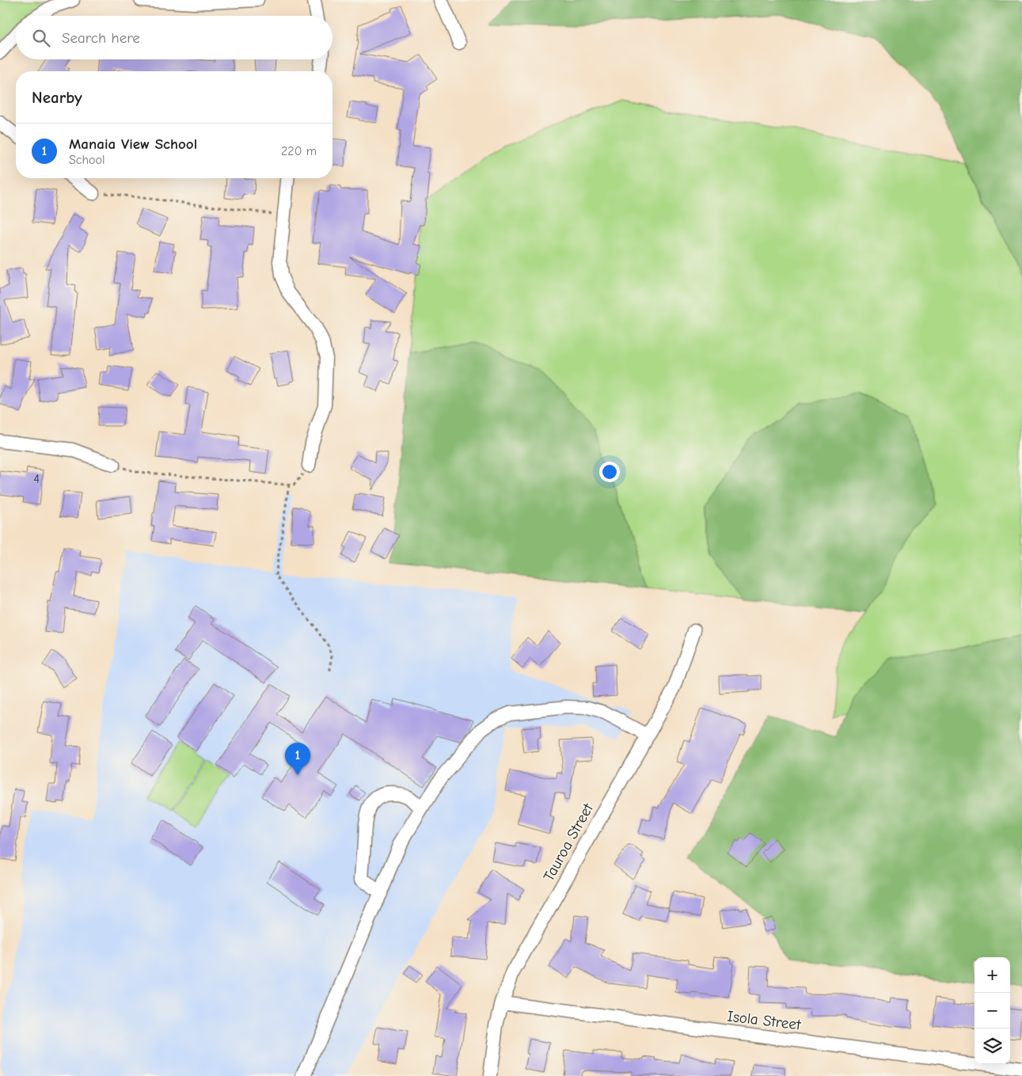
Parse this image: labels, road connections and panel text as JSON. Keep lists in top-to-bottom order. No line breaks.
{"streets":{"street":["Tauroa Street","Isola Street"]},"crossings":[["Tauroa Street","Isola Street"]],"house_numbers":["4"],"page":{"search":"Search here","heading":"Nearby","list":[{"mark":"1","name":"Manaia View School","note":"School","value":"220 m"}],"pins":"1","map_buttons":["+","−"]}}
